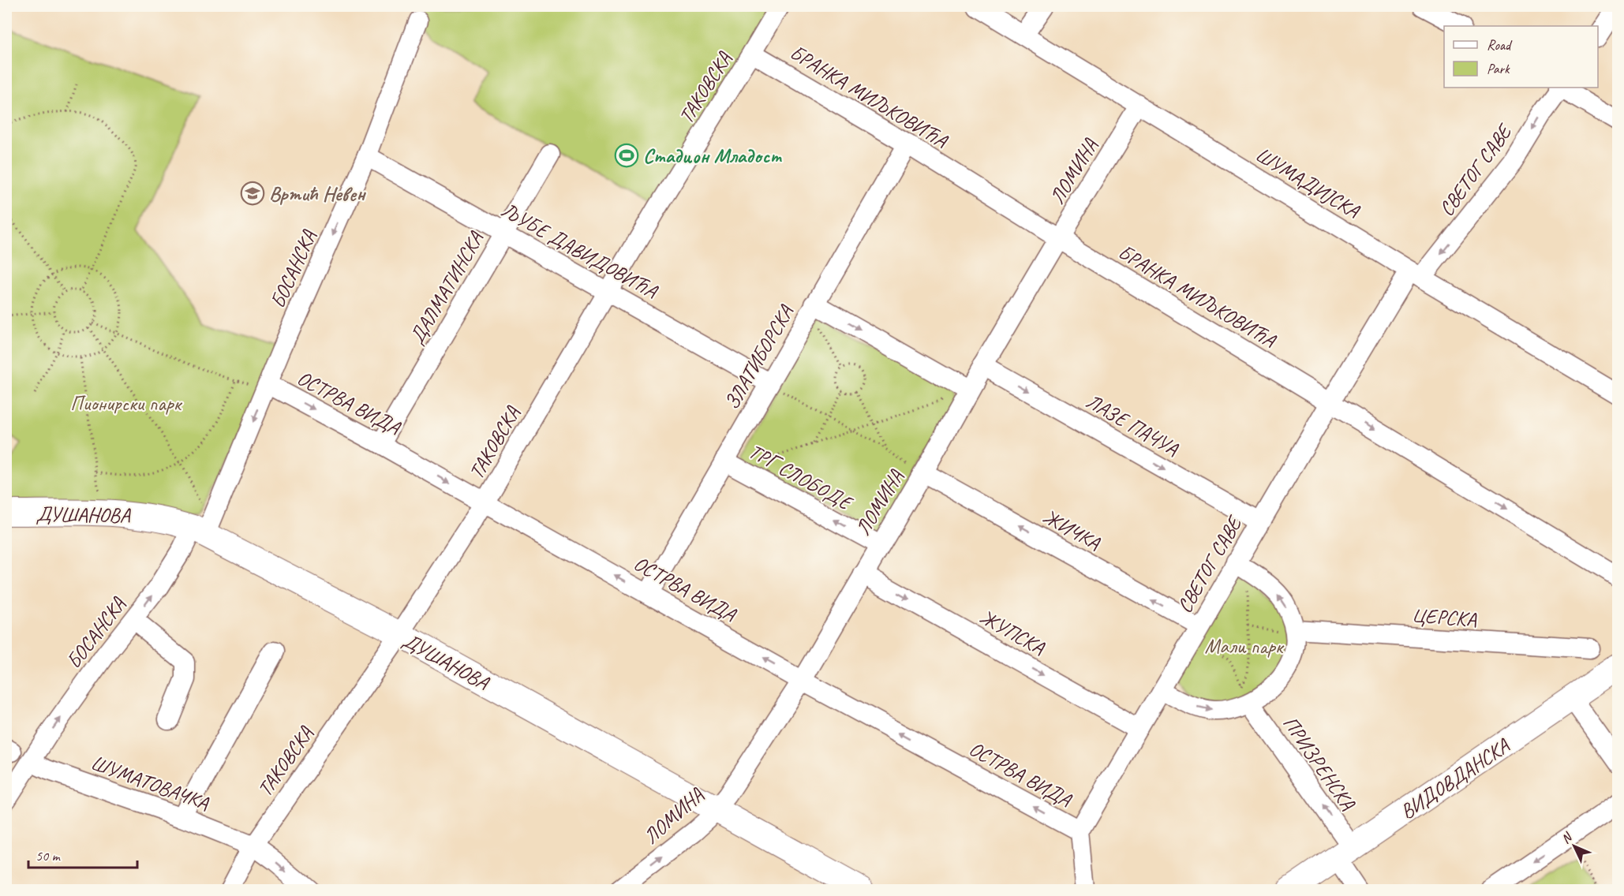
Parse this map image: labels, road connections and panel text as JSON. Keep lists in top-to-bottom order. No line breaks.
{"streets":{"main road":["ДУШАНОВА","ВИДОВДАНСКА"],"street":["ТАКОВСКА","БРАНКА МИЉКОВИЋА","СВЕТОГ САВЕ","ЛОМИНА","ШУМАДИЈСКА","ЉУБЕ ДАВИДОВИЋА","БОСАНСКА","ДАЛМАТИНСКА","ЗЛАТИБОРСКА","ОСТРВА ВИДА","ЛАЗЕ ПАЧУА","ТРГ СЛОБОДЕ","ЖИЧКА","ЦЕРСКА","ЖУПСКА","ПРИЗРЕНСКА","ШУМАТОВАЧКА"]},"crossings":[["ТАКОВСКА","БРАНКА МИЉКОВИЋА"],["ТАКОВСКА","ЉУБЕ ДАВИДОВИЋА"],["ТАКОВСКА","ОСТРВА ВИДА"],["ТАКОВСКА","ДУШАНОВА"],["ТАКОВСКА","ШУМАТОВАЧКА"],["БРАНКА МИЉКОВИЋА","СВЕТОГ САВЕ"],["БРАНКА МИЉКОВИЋА","ЛОМИНА"],["БРАНКА МИЉКОВИЋА","ЗЛАТИБОРСКА"],["СВЕТОГ САВЕ","ШУМАДИЈСКА"],["СВЕТОГ САВЕ","ОСТРВА ВИДА"],["СВЕТОГ САВЕ","ЛАЗЕ ПАЧУА"],["СВЕТОГ САВЕ","ЖИЧКА"],["СВЕТОГ САВЕ","ЖУПСКА"],["ЛОМИНА","ШУМАДИЈСКА"],["ЛОМИНА","ОСТРВА ВИДА"],["ЛОМИНА","ЛАЗЕ ПАЧУА"],["ЛОМИНА","ТРГ СЛОБОДЕ"],["ЛОМИНА","ДУШАНОВА"],["ЛОМИНА","ЖИЧКА"],["ЛОМИНА","ЖУПСКА"],["ЉУБЕ ДАВИДОВИЋА","БОСАНСКА"],["ЉУБЕ ДАВИДОВИЋА","ДАЛМАТИНСКА"],["ЉУБЕ ДАВИДОВИЋА","ЗЛАТИБОРСКА"],["БОСАНСКА","ОСТРВА ВИДА"],["БОСАНСКА","ДУШАНОВА"],["БОСАНСКА","ШУМАТОВАЧКА"],["ДАЛМАТИНСКА","ОСТРВА ВИДА"],["ЗЛАТИБОРСКА","ОСТРВА ВИДА"],["ЗЛАТИБОРСКА","ТРГ СЛОБОДЕ"],["ПРИЗРЕНСКА","ВИДОВДАНСКА"]],"one_way":["ЛАЗЕ ПАЧУА","ТРГ СЛОБОДЕ","ЖИЧКА","ЖУПСКА","ПРИЗРЕНСКА"],"parks":["Пионирски парк","Мали парк"],"places":{"sports":["Стадион Младост"],"school or university":["Вртић Невен"]},"legend":["Road","Park"],"scale_bar":"50 m","north":"top left"}
